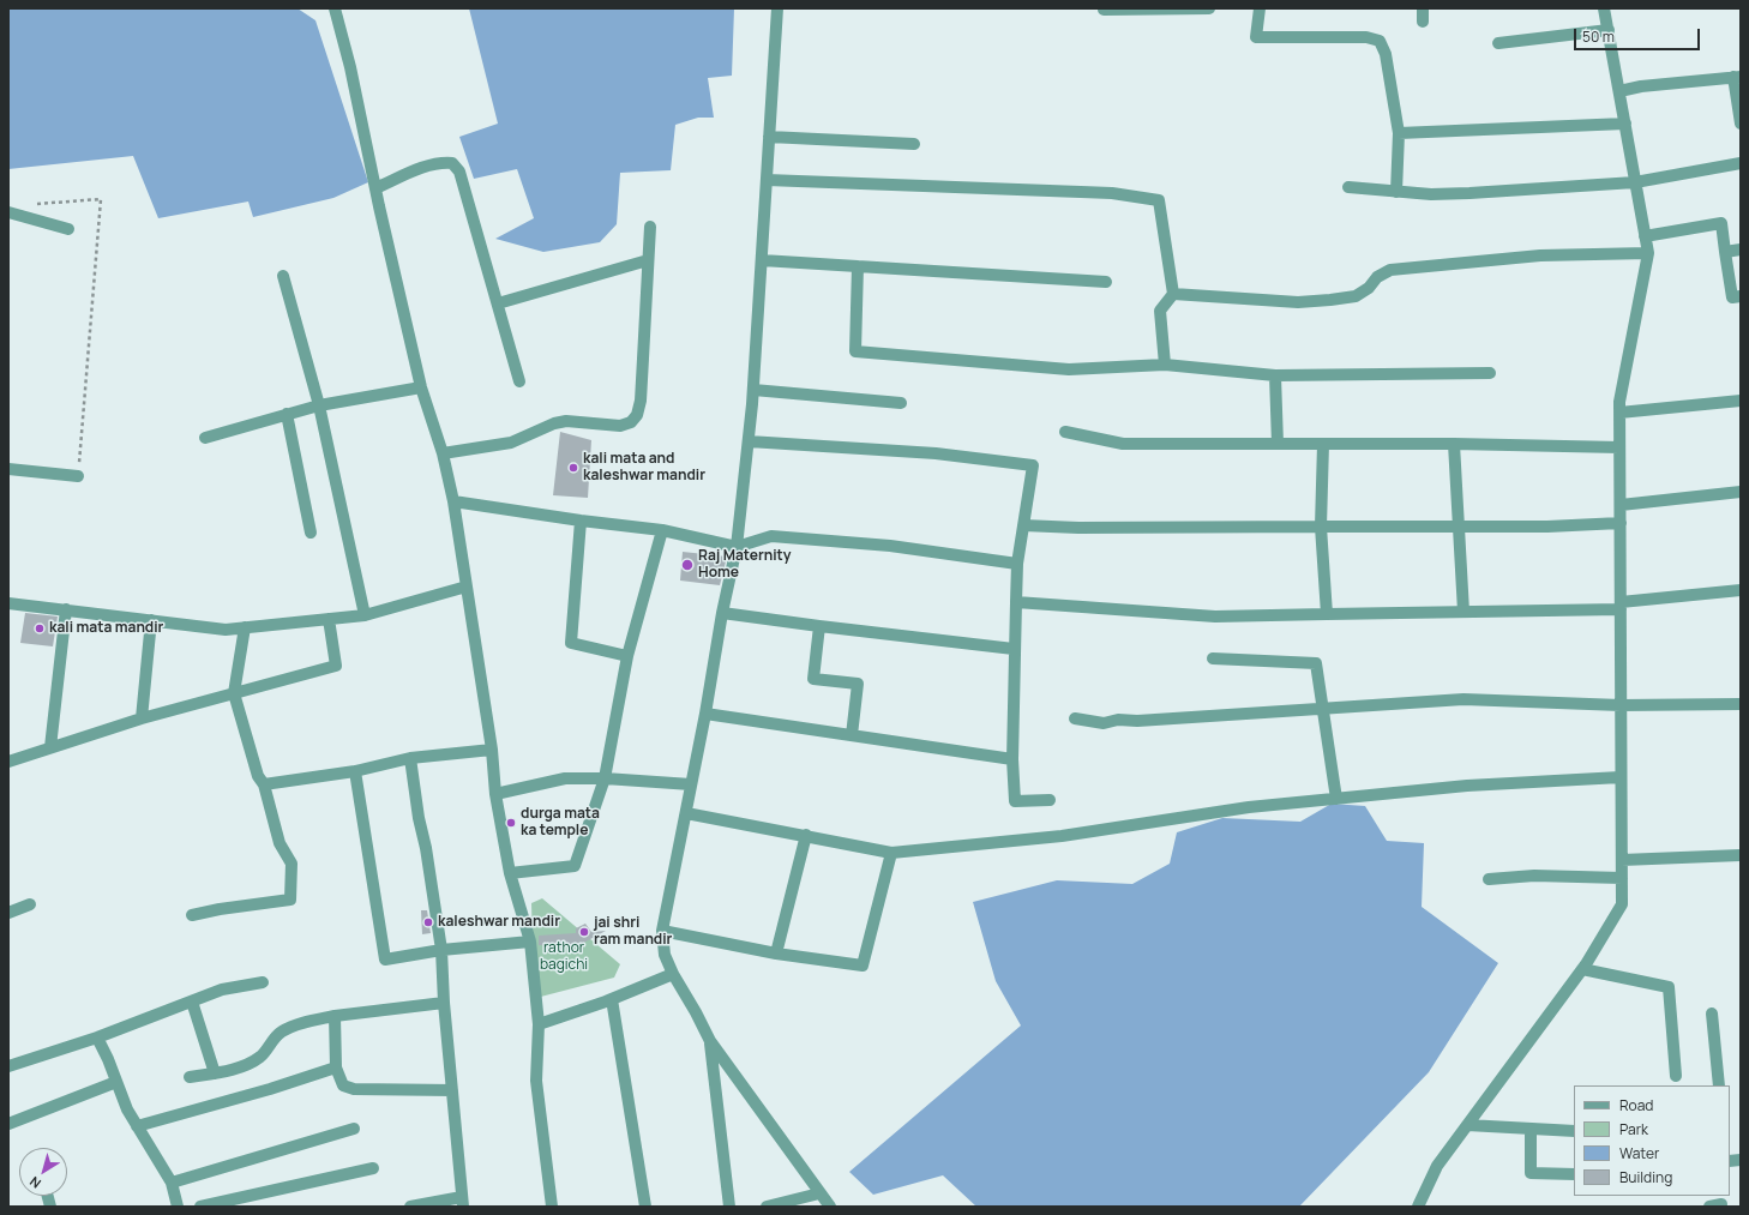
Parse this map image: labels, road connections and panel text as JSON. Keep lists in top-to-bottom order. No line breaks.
{"parks":["rathor bagichi"],"places":["kali mata and kaleshwar mandir","Raj Maternity Home","kali mata mandir","durga mata ka temple","kaleshwar mandir","jai shri ram mandir"],"legend":["Road","Park","Water","Building"],"scale_bar":"50 m","north":"bottom left"}
